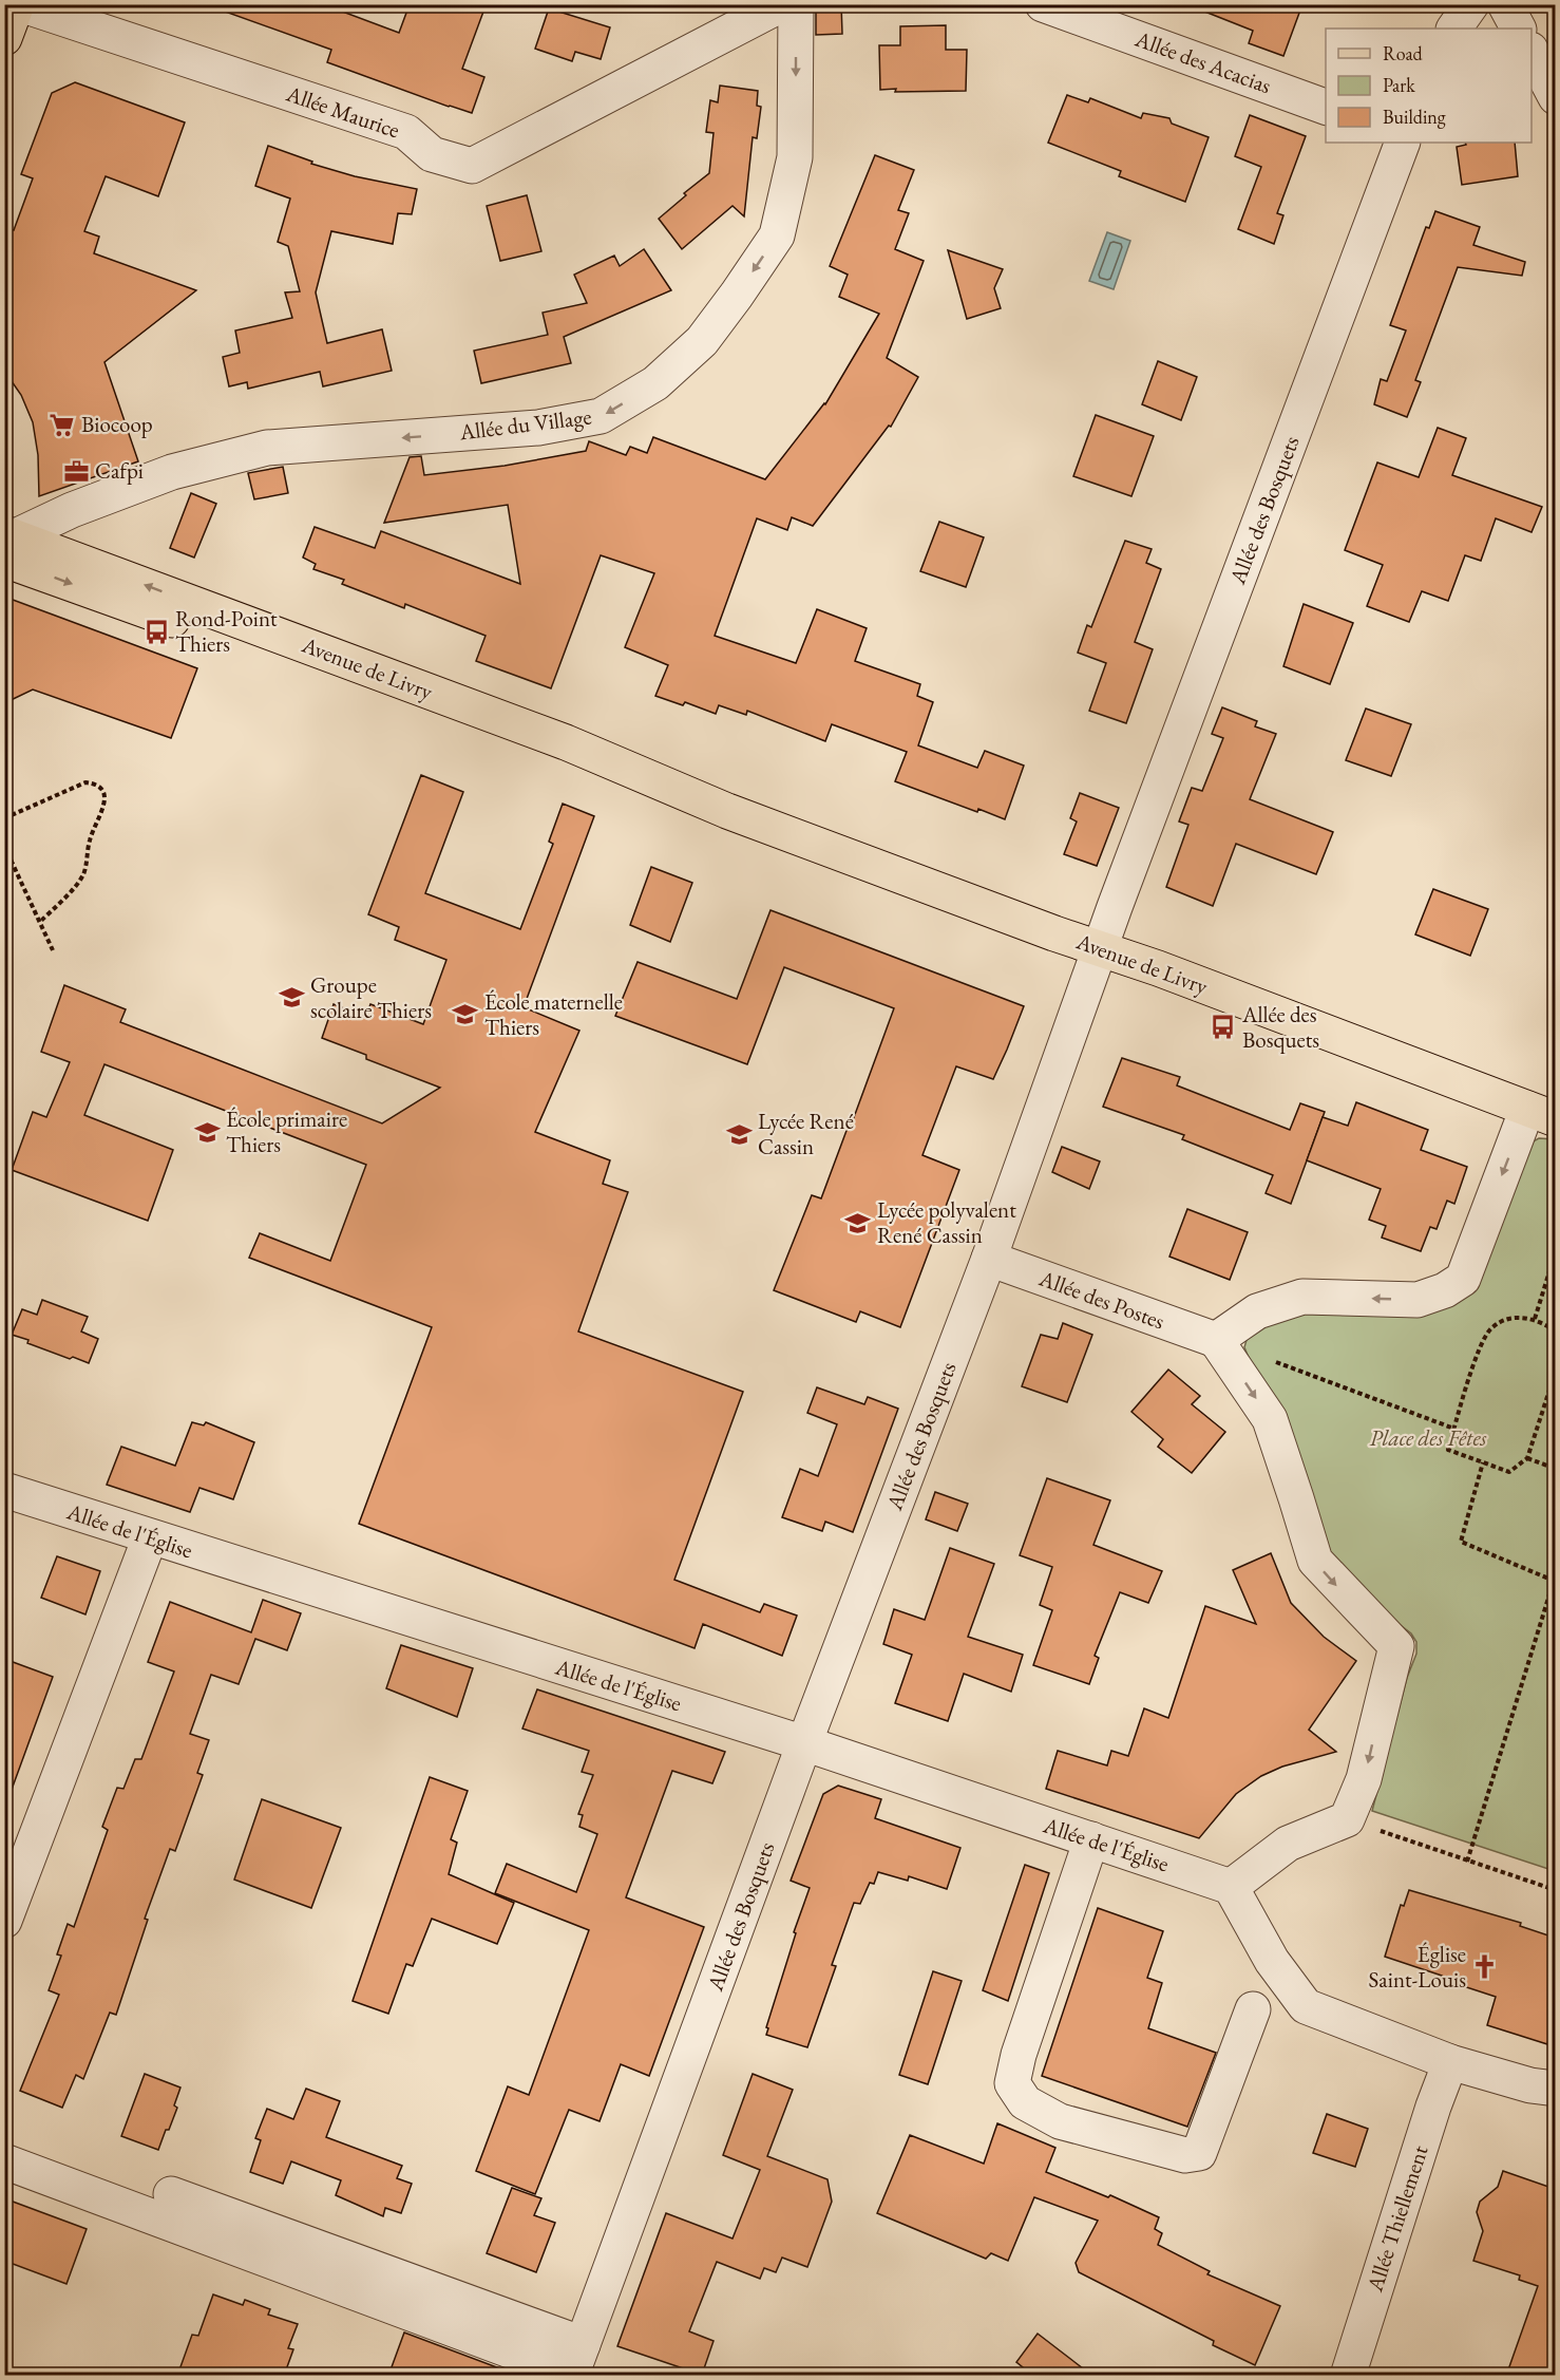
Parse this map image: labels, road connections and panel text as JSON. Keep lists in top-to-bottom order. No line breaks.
{"streets":{"main road":["Avenue de Livry"],"street":["Allée des Acacias","Allée Maurice","Allée du Village","Allée des Bosquets","Allée des Postes","Allée de l'Église","Allée Thiellement"]},"crossings":[["Allée du Village","Avenue de Livry"],["Allée des Bosquets","Avenue de Livry"],["Allée des Bosquets","Allée des Postes"],["Allée des Bosquets","Allée de l'Église"]],"one_way":["Allée du Village"],"parks":["Place des Fêtes"],"places":{"supermarket":["Biocoop"],"office":["Cafpi"],"bus stop":["Rond-Point Thiers","Allée des Bosquets"],"school or university":["Groupe scolaire Thiers","École maternelle Thiers","École primaire Thiers","Lycée René Cassin","Lycée polyvalent René Cassin"],"church":["Église Saint-Louis"]},"legend":["Road","Park","Building"]}
